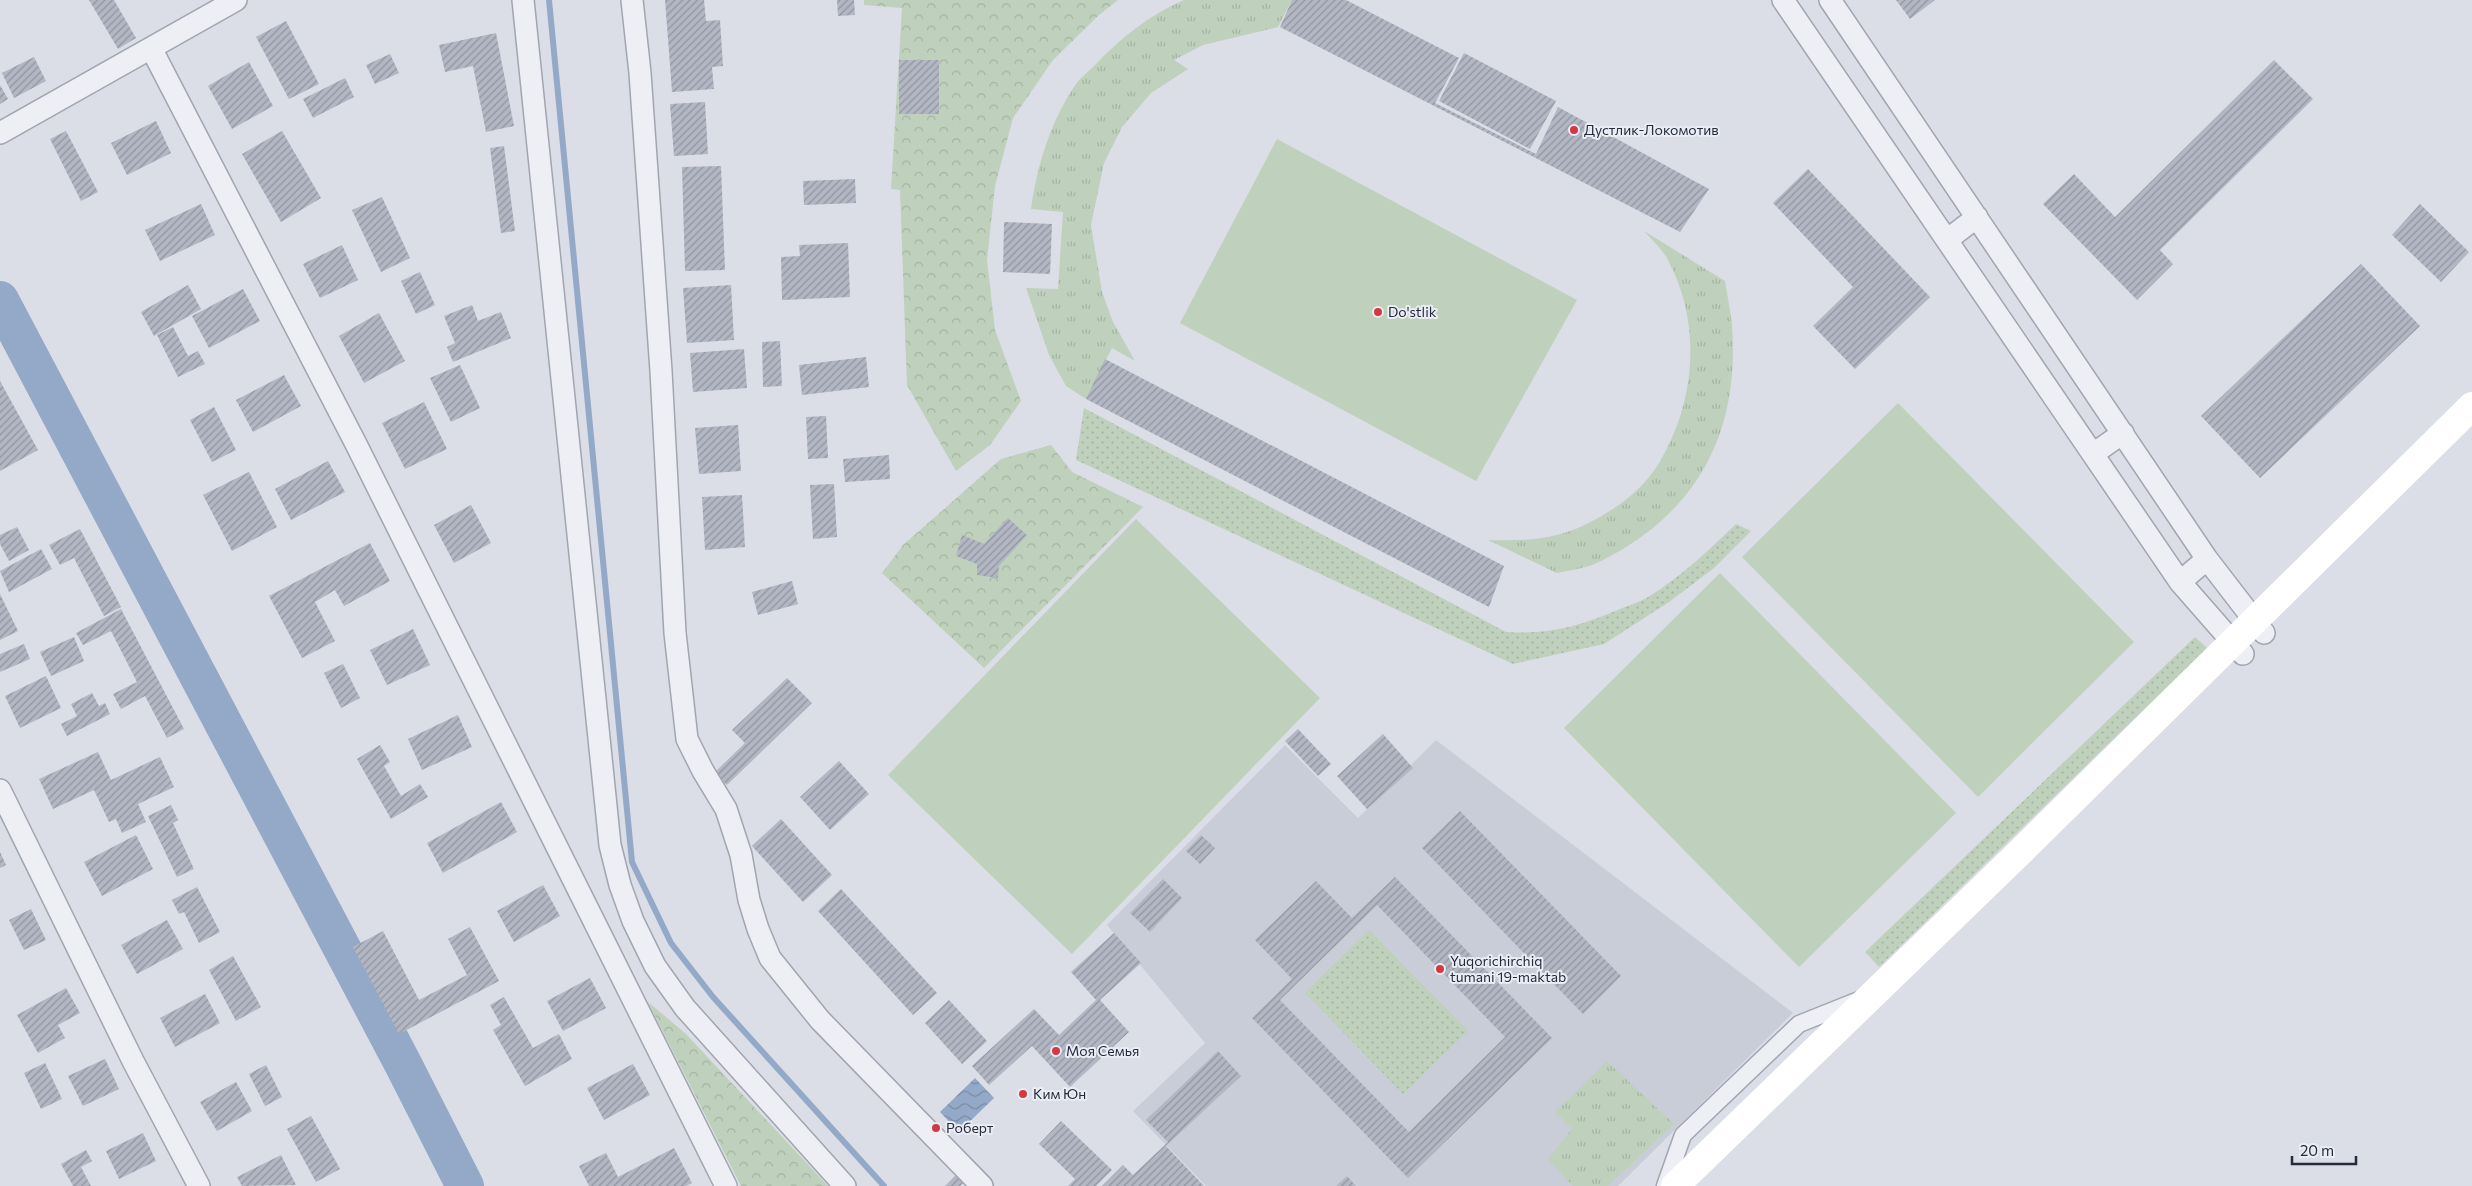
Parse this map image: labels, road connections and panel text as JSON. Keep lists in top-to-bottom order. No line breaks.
{"places":["Дустлик-Локомотив","Do'stlik","Yuqorichirchiq tumani 19-maktab","Моя Семья","Ким Юн","Роберт"],"scale_bar":"20 m"}
